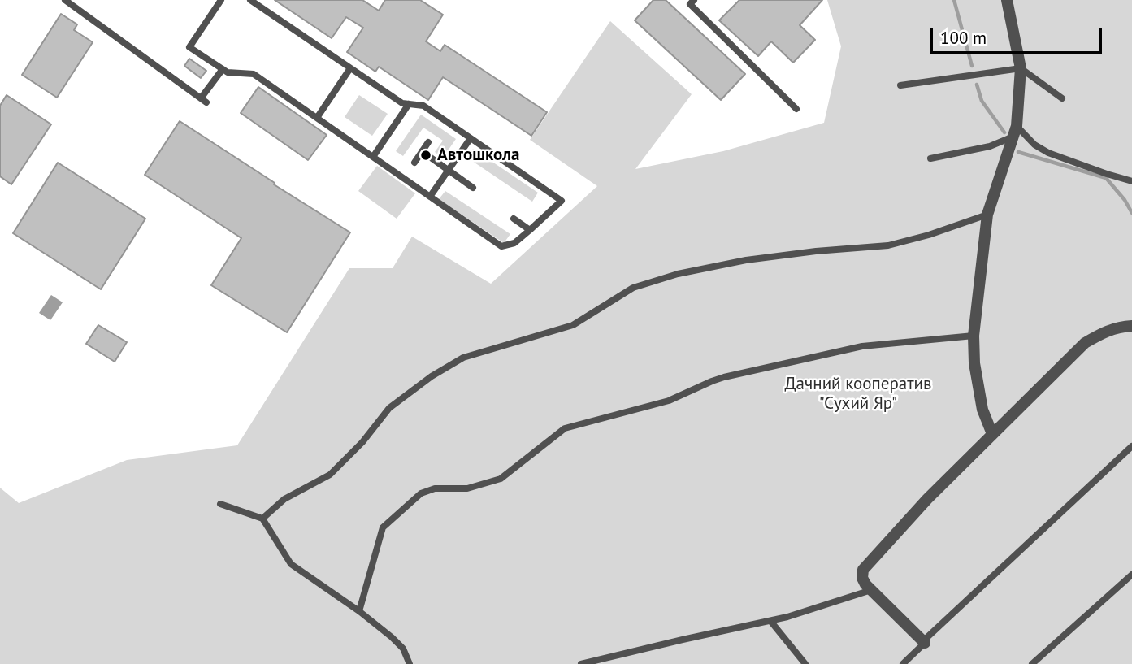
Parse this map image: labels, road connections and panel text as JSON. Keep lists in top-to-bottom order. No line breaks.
{"parks":["Дачний кооператив \"Сухий Яр\""],"places":["Автошкола"],"scale_bar":"100 m"}
